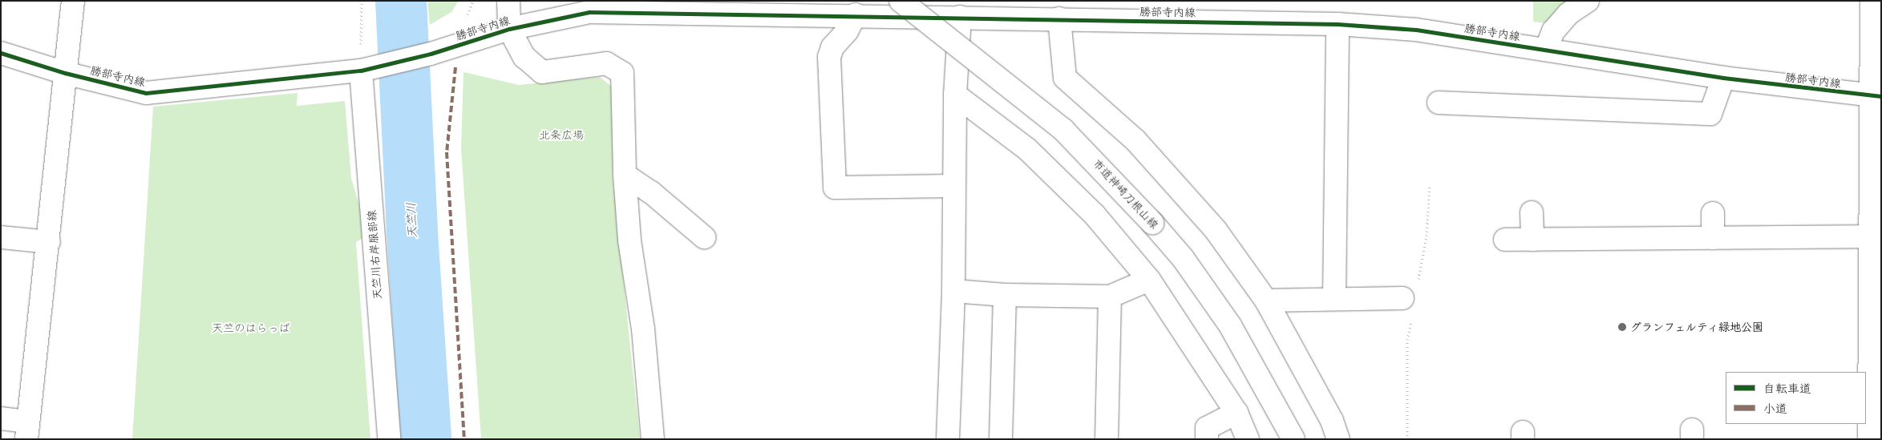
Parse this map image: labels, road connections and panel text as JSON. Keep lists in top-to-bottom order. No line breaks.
{"streets":{"street":["勝部寺内線","市道神崎刀根山線","天竺川右岸服部線"]},"crossings":[["勝部寺内線","天竺川右岸服部線"]],"water":["天竺川"],"parks":["北条広場","天竺のはらっぱ"],"places":["グランフェルティ緑地公園"],"legend":["自転車道","小道"]}
